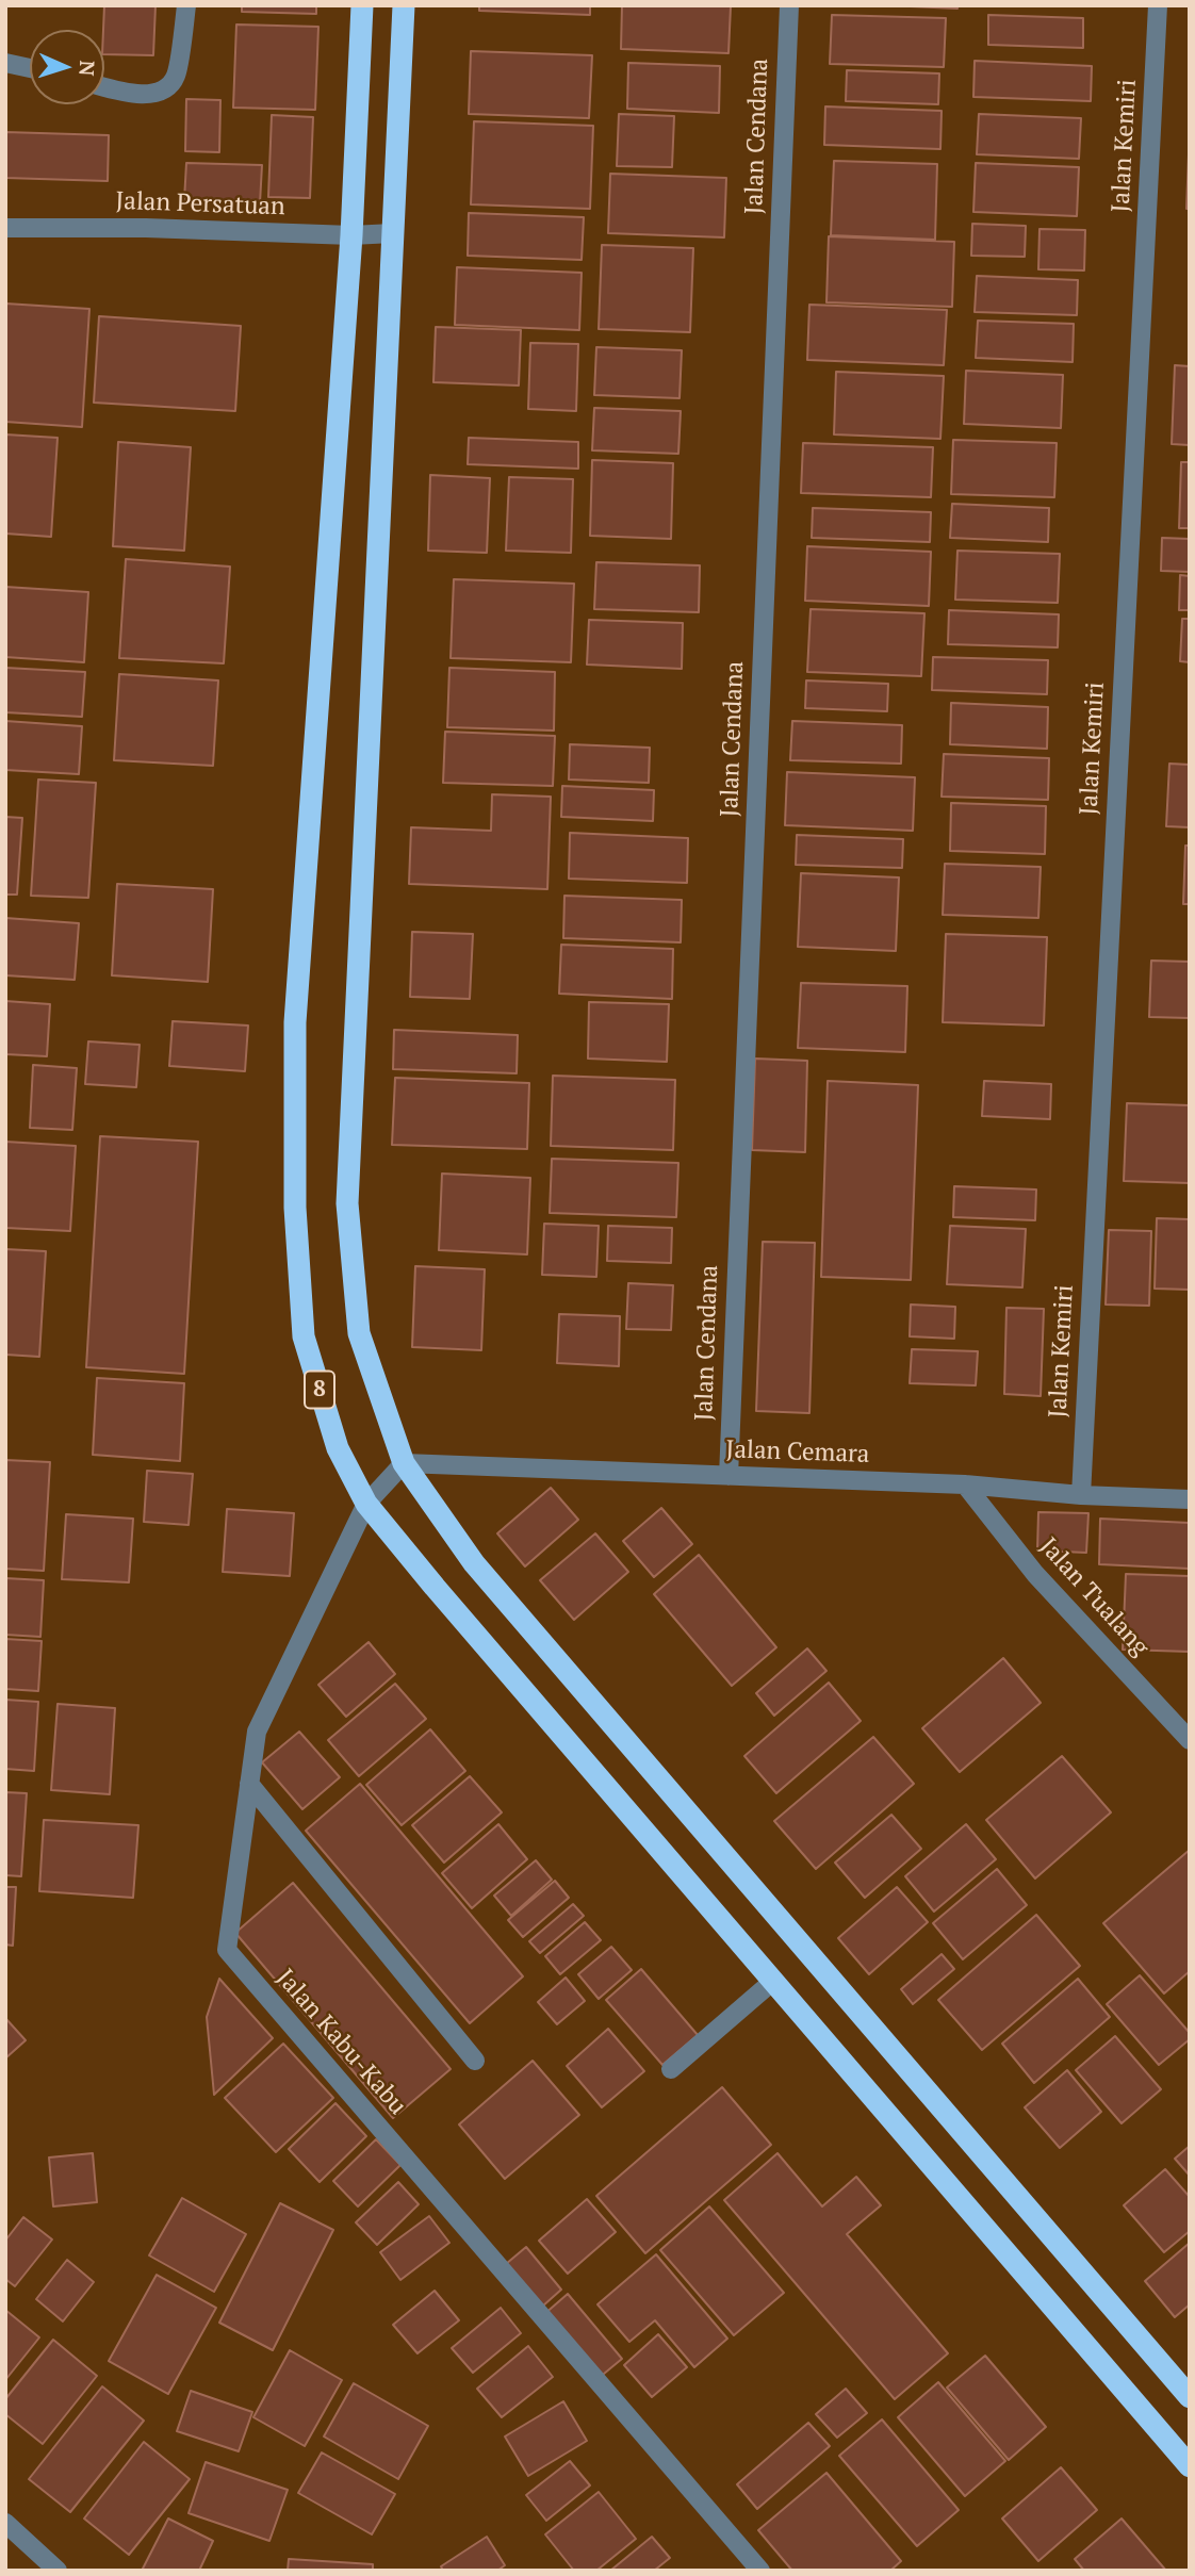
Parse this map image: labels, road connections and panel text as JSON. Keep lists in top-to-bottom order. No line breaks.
{"streets":{"highway":["8"],"street":["Jalan Cendana","Jalan Kemiri","Jalan Persatuan","Jalan Cemara","Jalan Tualang","Jalan Kabu-Kabu"]},"crossings":[["Jalan Cendana","Jalan Cemara"],["Jalan Kemiri","Jalan Cemara"],["Jalan Persatuan","8"],["8","Jalan Cemara"],["8","Jalan Kabu-Kabu"],["Jalan Cemara","Jalan Tualang"],["Jalan Cemara","Jalan Kabu-Kabu"]],"north":"right"}
